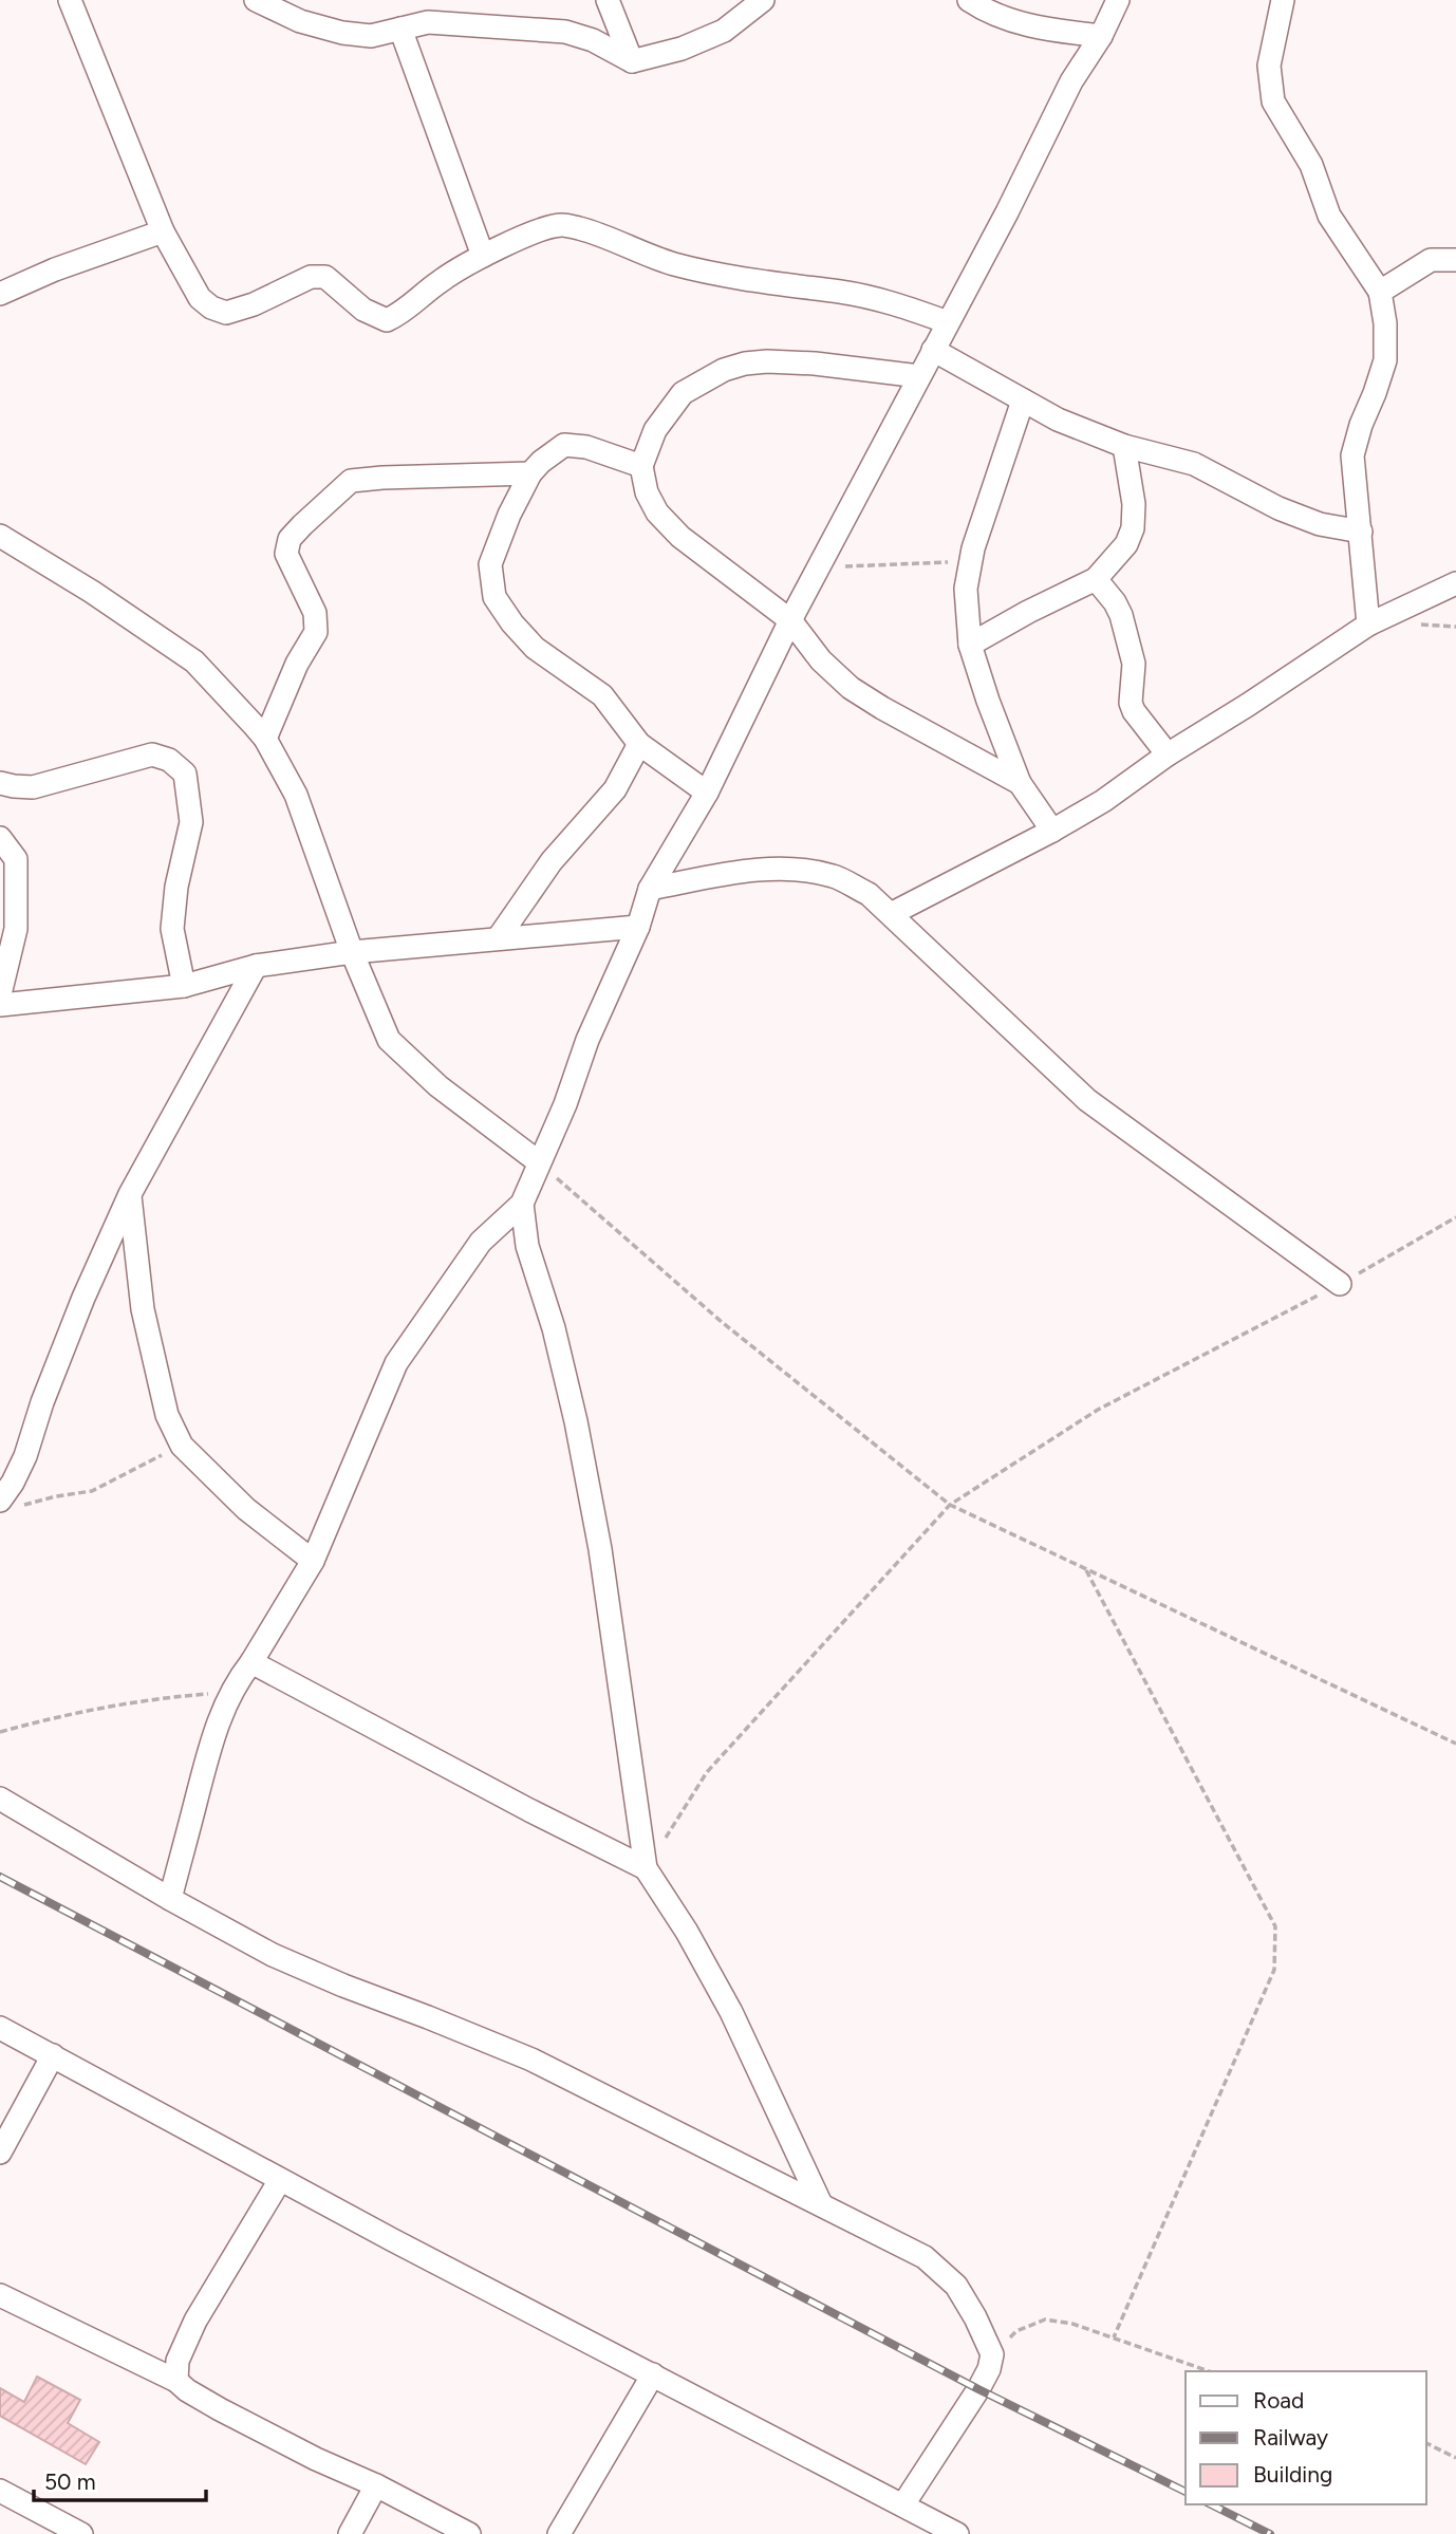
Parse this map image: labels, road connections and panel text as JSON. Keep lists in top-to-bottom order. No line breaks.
{"legend":["Road","Railway","Building"],"scale_bar":"50 m"}
